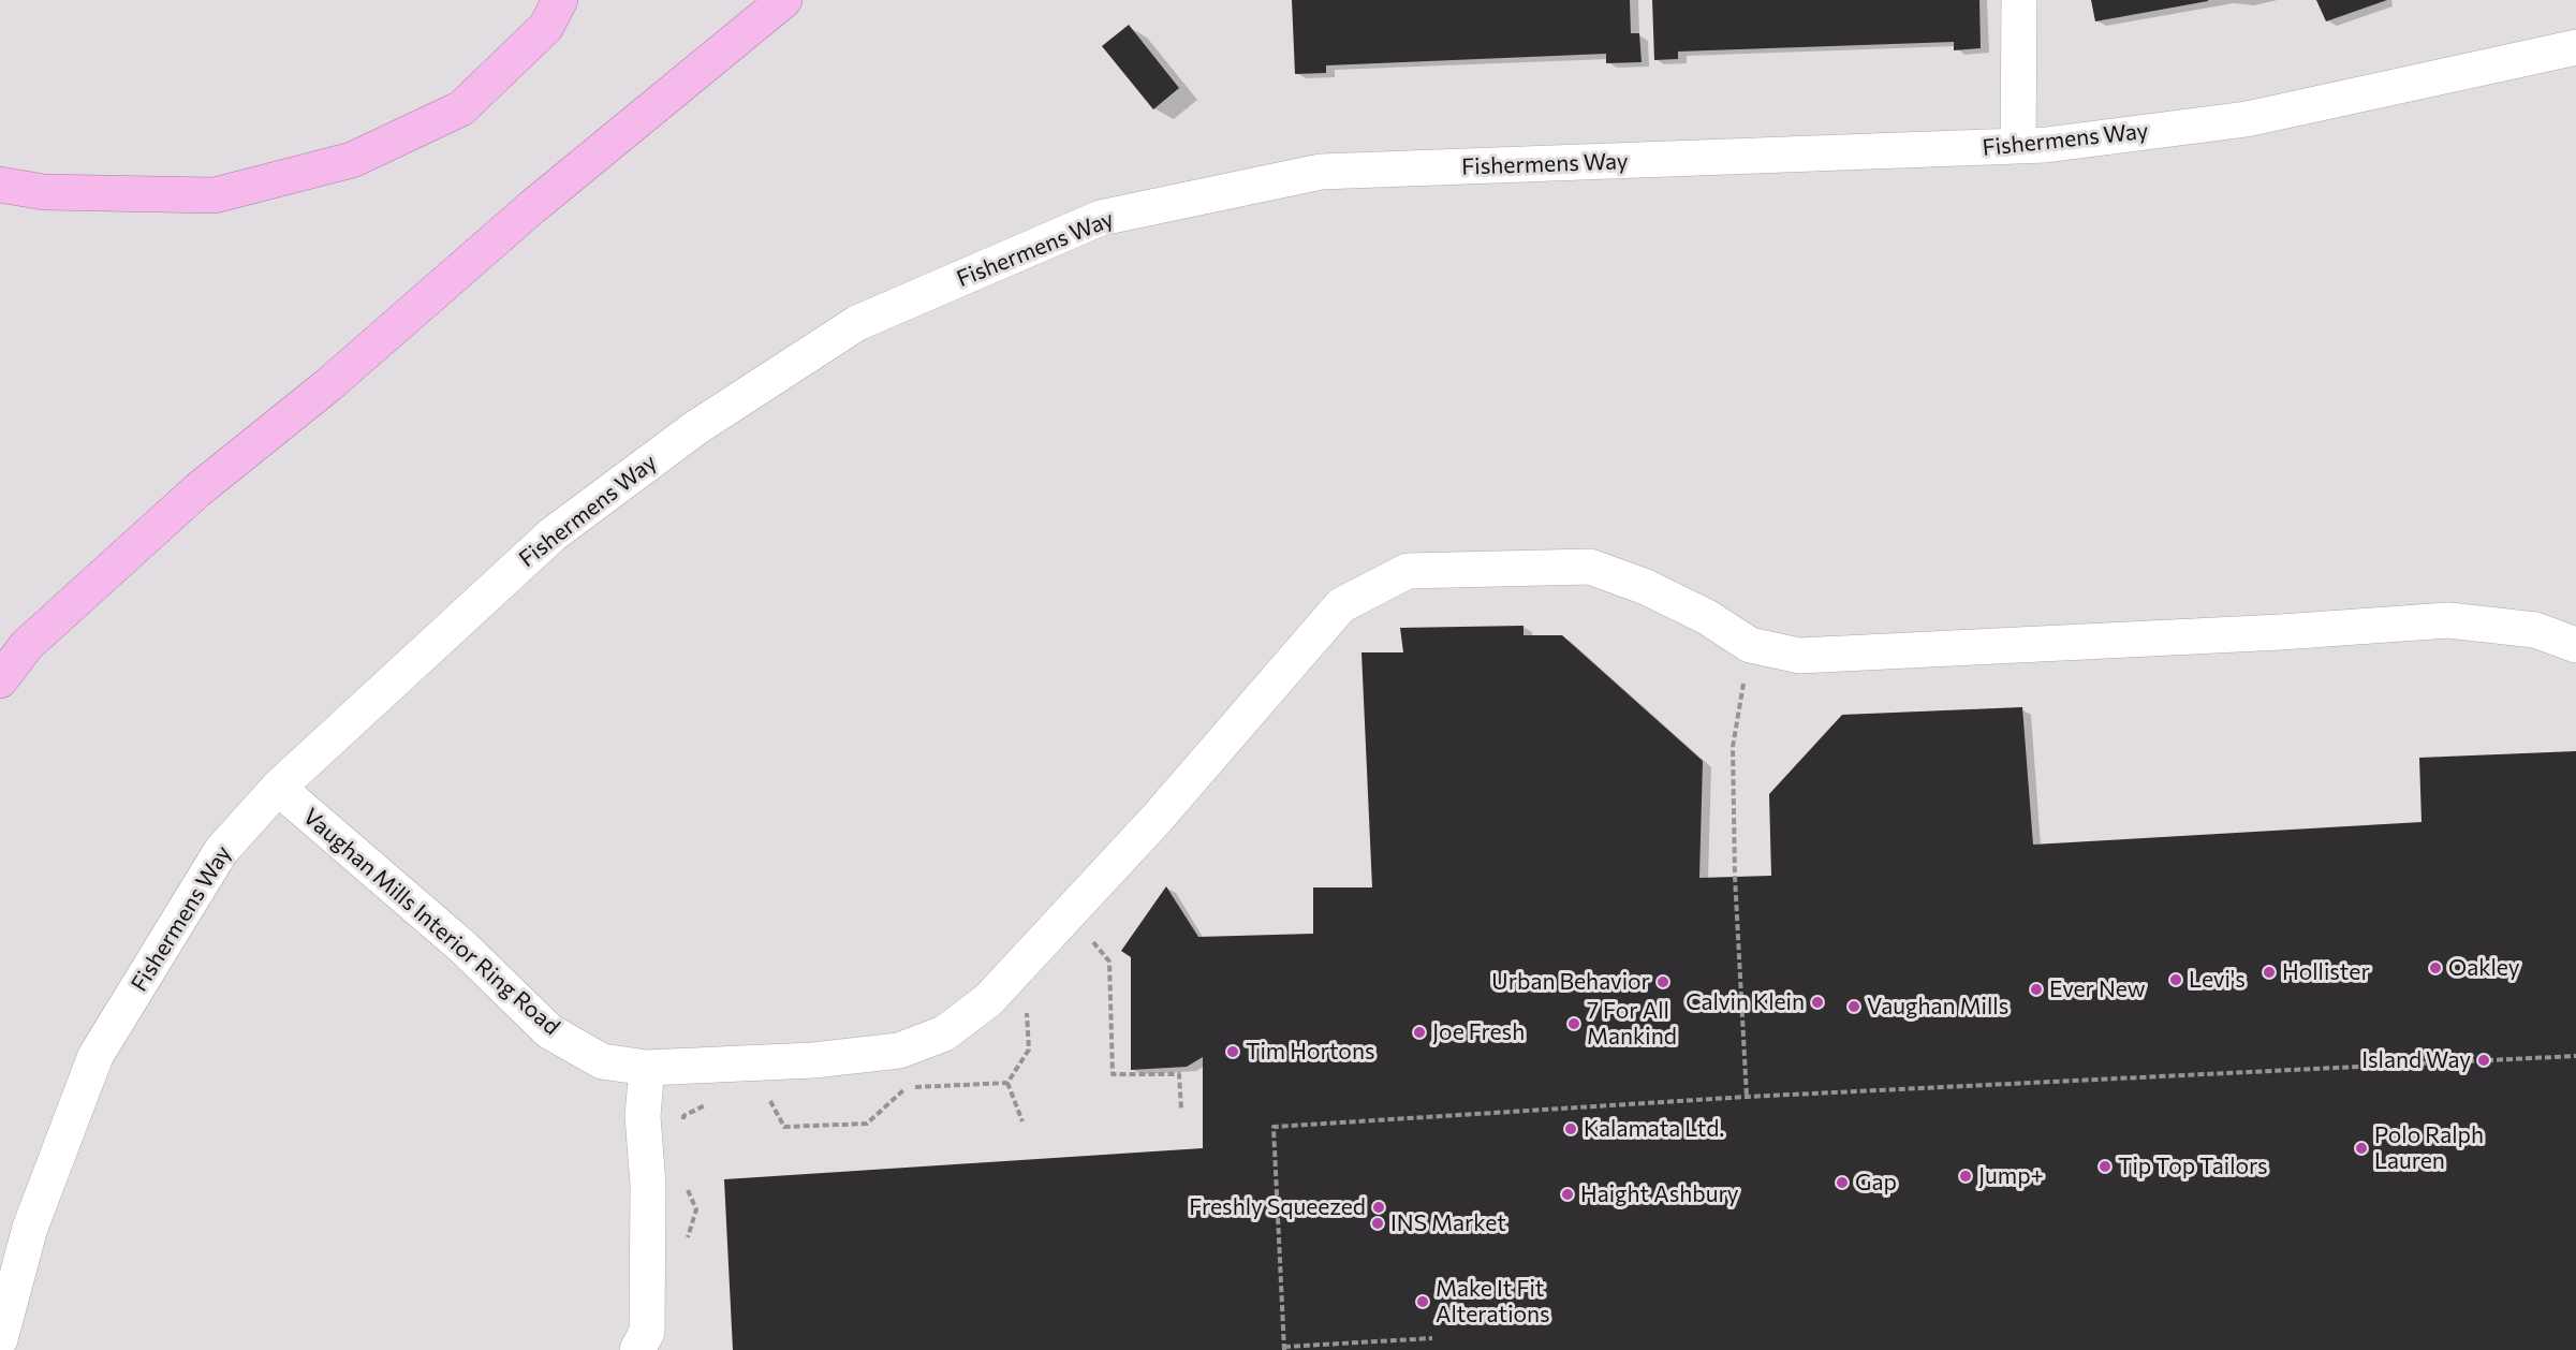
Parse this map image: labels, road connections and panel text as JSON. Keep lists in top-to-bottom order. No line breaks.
{"streets":{"street":["Fishermens Way","Vaughan Mills Interior Ring Road"]},"crossings":[["Fishermens Way","Vaughan Mills Interior Ring Road"]],"places":["Oakley","Hollister","Levi's","Urban Behavior","Ever New","Calvin Klein","Vaughan Mills","7 For All Mankind","Joe Fresh","Tim Hortons","Island Way","Kalamata Ltd.","Polo Ralph Lauren","Tip Top Tailors","Jump+","Gap","Haight Ashbury","Freshly Squeezed","INS Market","Make It Fit Alterations"]}
